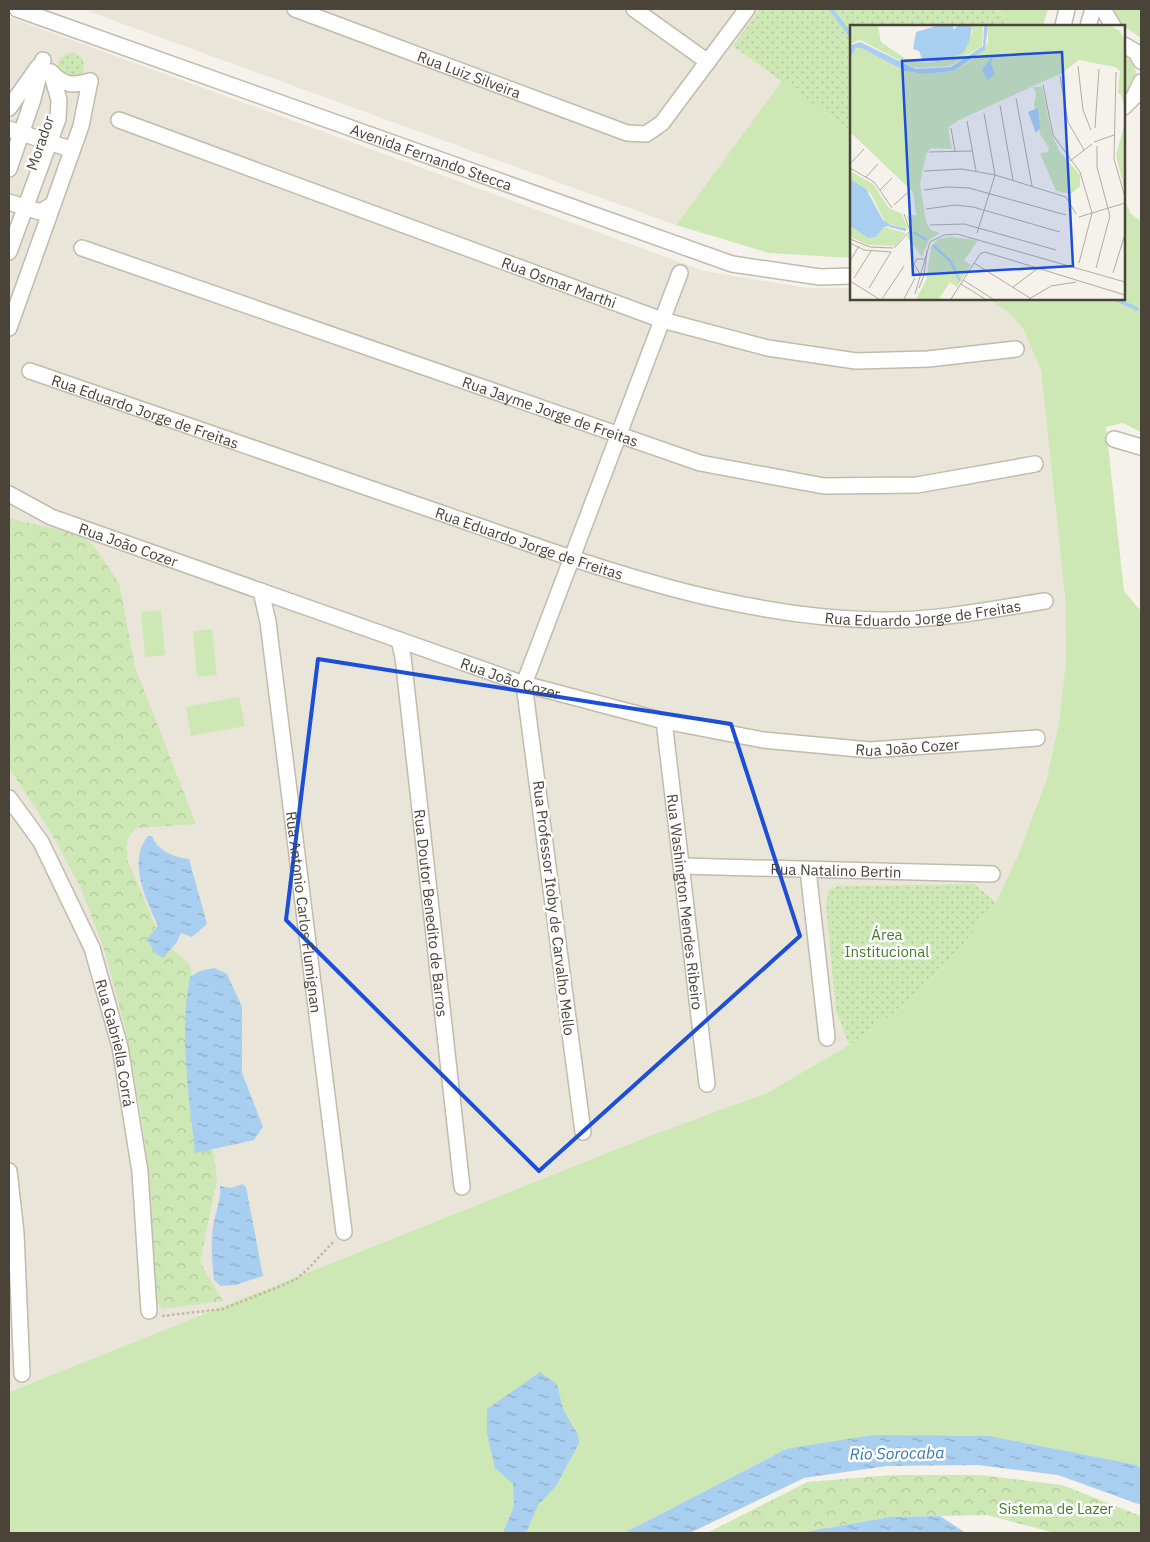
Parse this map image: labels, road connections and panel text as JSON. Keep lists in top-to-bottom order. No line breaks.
{"streets":{"street":["Rua Luiz Silveira","Morador","Avenida Fernando Stecca","Rua Osmar Marthi","Rua Eduardo Jorge de Freitas","Rua Jayme Jorge de Freitas","Rua João Cozer","Rua Natalino Bertin","Rua Washington Mendes Ribeiro","Rua Professor Itoby de Carvalho Mello","Rua Antonio Carlos Flumignan","Rua Doutor Benedito de Barros","Rua Gabriella Corrá"]},"crossings":[["Rua João Cozer","Rua Washington Mendes Ribeiro"],["Rua João Cozer","Rua Professor Itoby de Carvalho Mello"],["Rua João Cozer","Rua Antonio Carlos Flumignan"],["Rua João Cozer","Rua Doutor Benedito de Barros"],["Rua Natalino Bertin","Rua Washington Mendes Ribeiro"]],"water":["Rio Sorocaba"],"parks":["Área Institucional","Sistema de Lazer"]}
